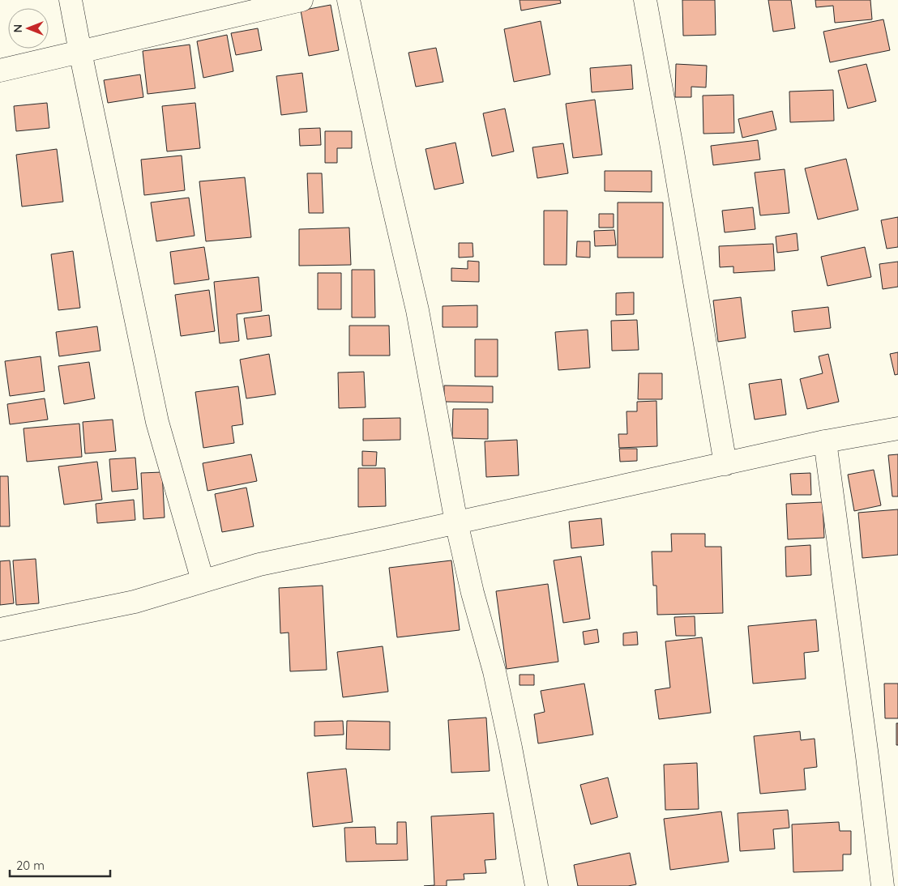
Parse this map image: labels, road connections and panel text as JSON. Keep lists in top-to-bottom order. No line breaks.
{"scale_bar":"20 m","north":"left"}
